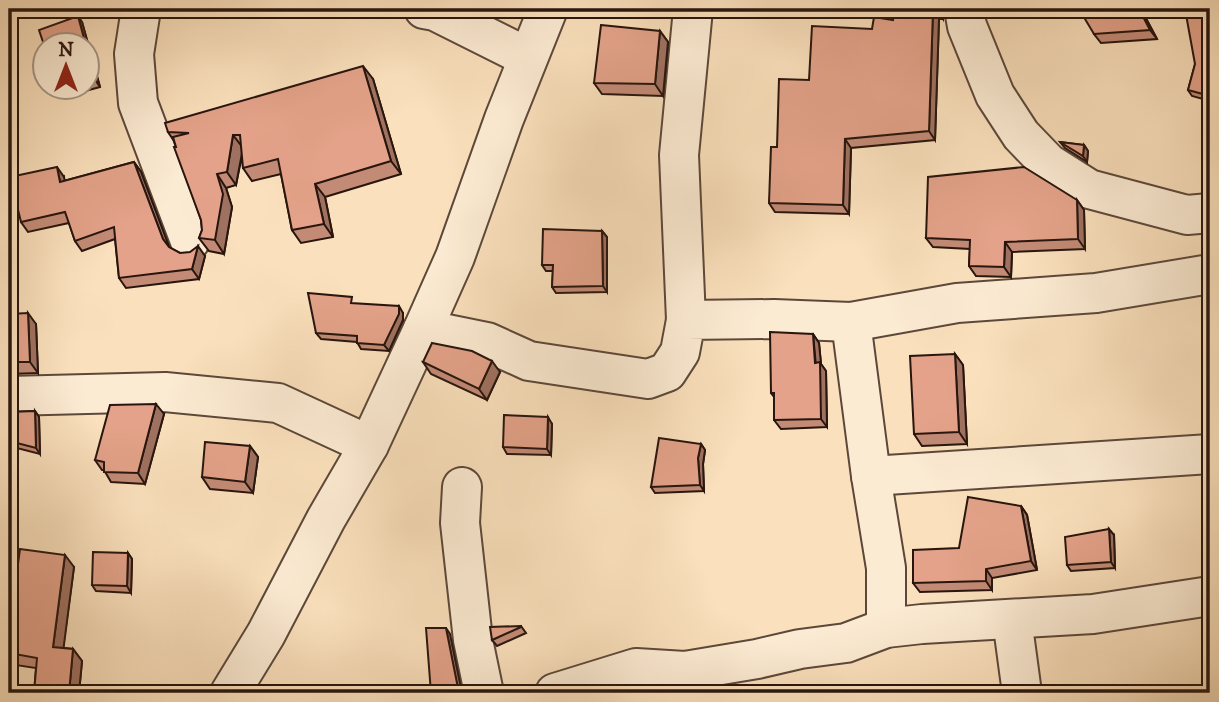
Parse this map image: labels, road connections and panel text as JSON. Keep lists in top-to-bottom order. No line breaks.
{"north":"top"}
